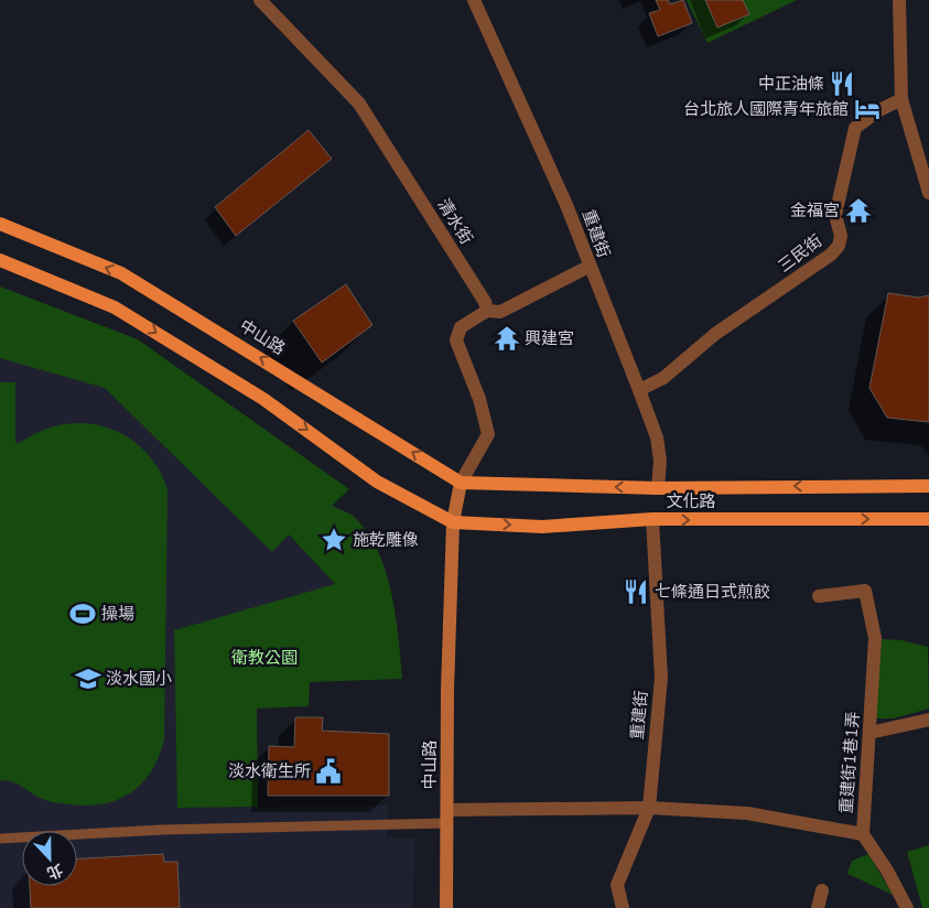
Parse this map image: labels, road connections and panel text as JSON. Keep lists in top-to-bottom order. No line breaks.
{"streets":{"main road":["中山路","文化路"],"street":["清水街","重建街","三民街","重建街1巷1弄"]},"crossings":[["重建街","三民街"],["重建街","文化路"],["重建街","重建街1巷1弄"],["中山路","文化路"],["中山路","重建街1巷1弄"]],"parks":["衛教公園"],"places":{"restaurant":["中正油條","七條通日式煎餃"],"hotel":["台北旅人國際青年旅館"],"temple":["金福宮","興建宮"],"place":["施乾雕像"],"sports":["操場"],"school or university":["淡水國小"],"public building":["淡水衛生所"]},"north":"bottom"}
